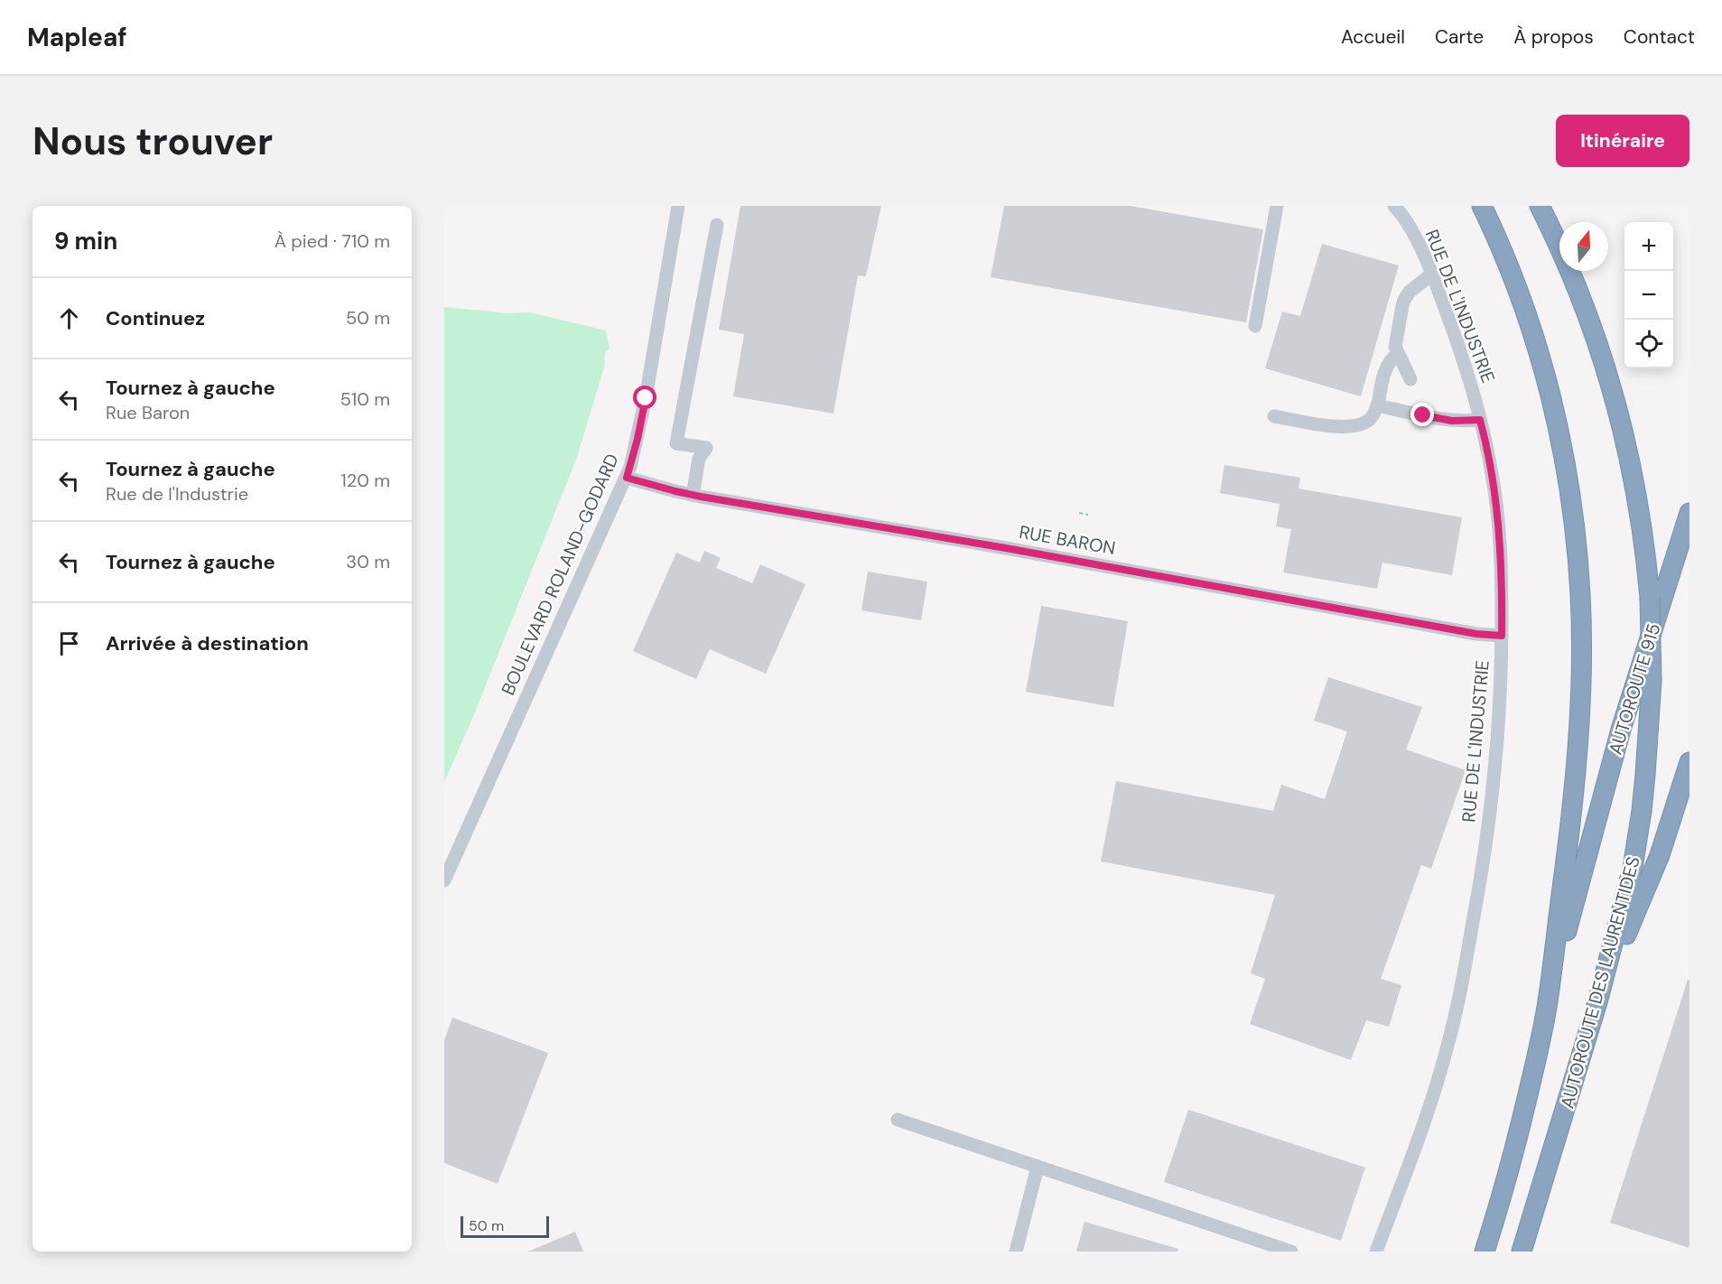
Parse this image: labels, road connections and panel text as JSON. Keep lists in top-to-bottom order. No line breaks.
{"streets":{"highway":["AUTOROUTE 915","AUTOROUTE DES LAURENTIDES"],"street":["RUE DE L'INDUSTRIE","RUE BARON","BOULEVARD ROLAND-GODARD"]},"crossings":[["RUE DE L'INDUSTRIE","RUE BARON"],["RUE BARON","BOULEVARD ROLAND-GODARD"]],"scale_bar":"50 m","north":"top","page":{"header":"Mapleaf","nav":["Accueil","Carte","À propos","Contact"],"buttons":"Itinéraire","title":"Nous trouver","heading":["9 min","À pied · 710 m"],"map_buttons":["+","−"],"list":[["Continuez","50 m"],["Tournez à gauche","Rue Baron","510 m"],["Tournez à gauche","Rue de l'Industrie","120 m"],["Tournez à gauche","30 m"],"Arrivée à destination"],"scale":"50 m"}}
